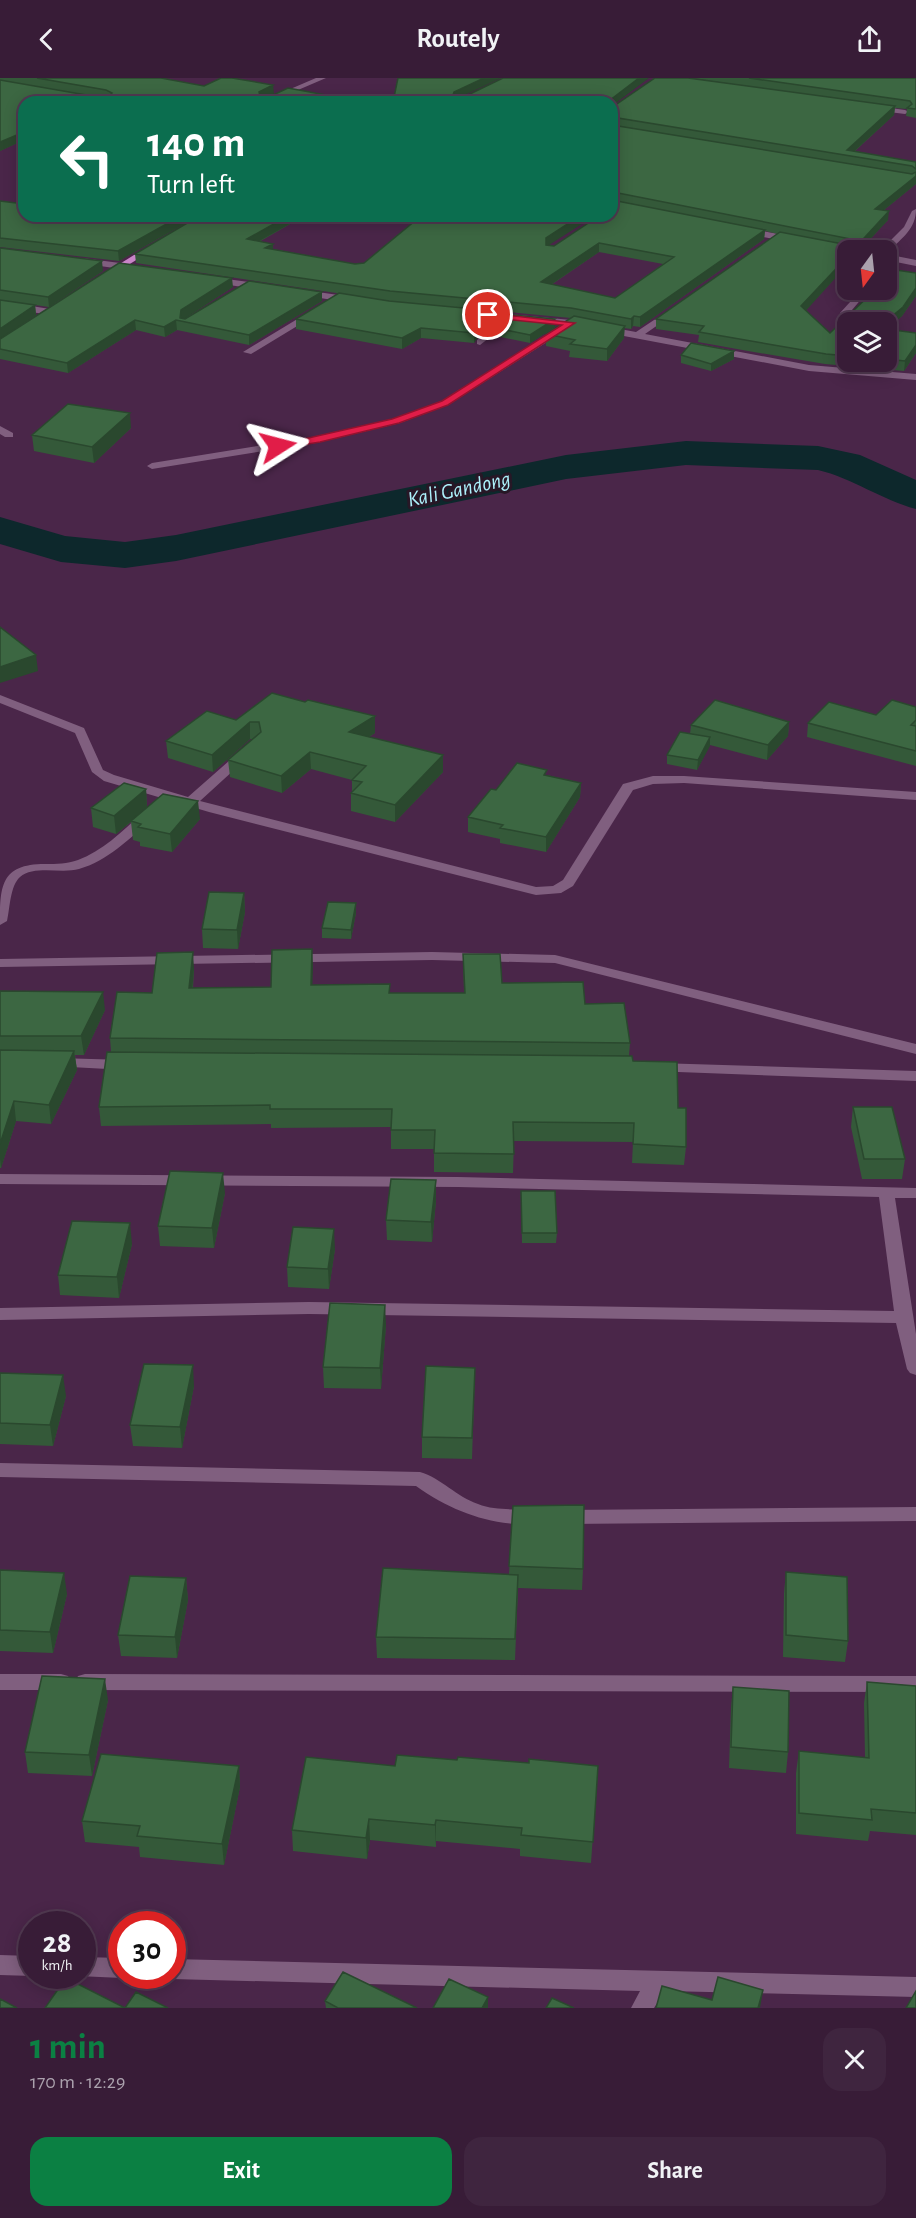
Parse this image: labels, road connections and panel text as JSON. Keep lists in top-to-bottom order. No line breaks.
{"water":["Kali Gandong"],"north":"bottom","page":{"header":"Routely","turn":["140 m","Turn left"],"speed":"28 km/h","limit":"30","heading":["1 min","170 m · 12:29"],"buttons":["Exit","Share"]}}
